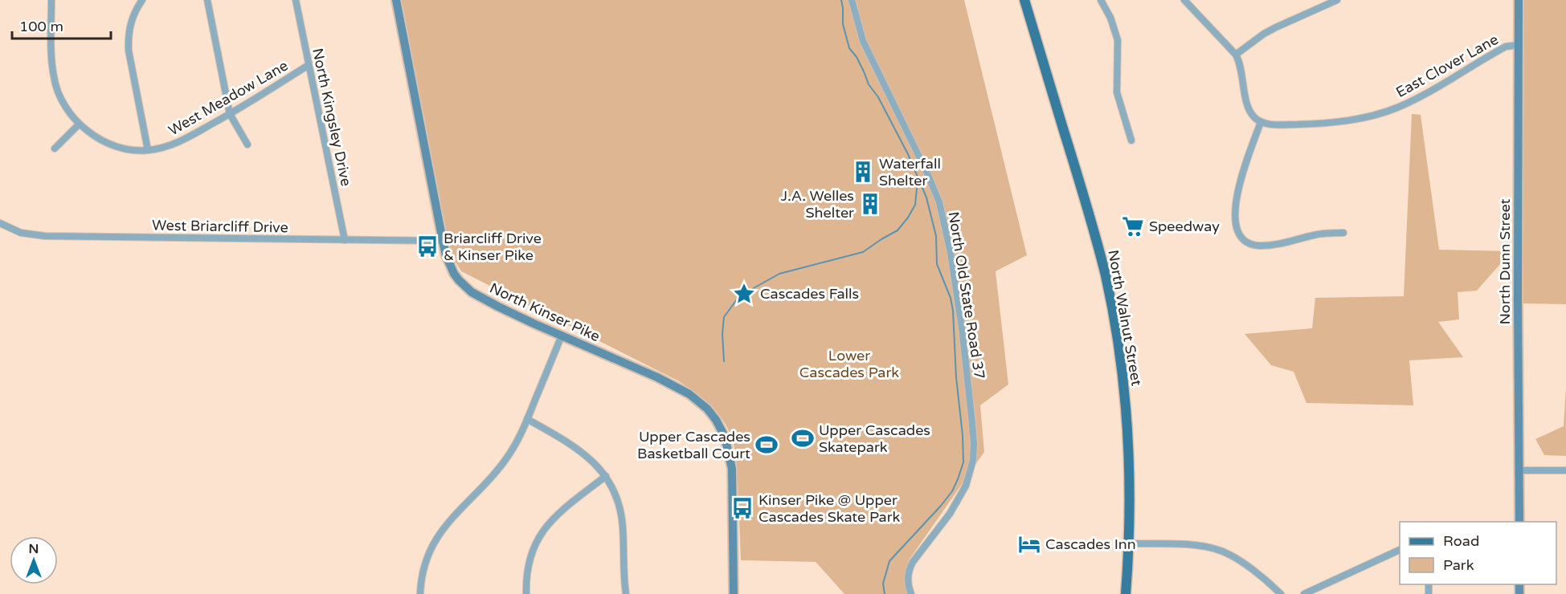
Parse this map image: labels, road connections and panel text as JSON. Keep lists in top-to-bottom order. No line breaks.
{"streets":{"main road":["North Walnut Street"],"street":["East Clover Lane","West Meadow Lane","North Kingsley Drive","West Briarcliff Drive","North Dunn Street","North Old State Road 37","North Kinser Pike"]},"crossings":[["East Clover Lane","North Dunn Street"],["West Meadow Lane","North Kingsley Drive"],["North Kingsley Drive","West Briarcliff Drive"],["West Briarcliff Drive","North Kinser Pike"]],"parks":["Lower Cascades Park"],"places":{"building":["Waterfall Shelter","J.A. Welles Shelter"],"supermarket":["Speedway"],"bus stop":["Briarcliff Drive & Kinser Pike","Kinser Pike @ Upper Cascades Skate Park"],"place":["Cascades Falls"],"sports":["Upper Cascades Skatepark","Upper Cascades Basketball Court"],"hotel":["Cascades Inn"]},"legend":["Road","Park"],"scale_bar":"100 m","north":"top"}
